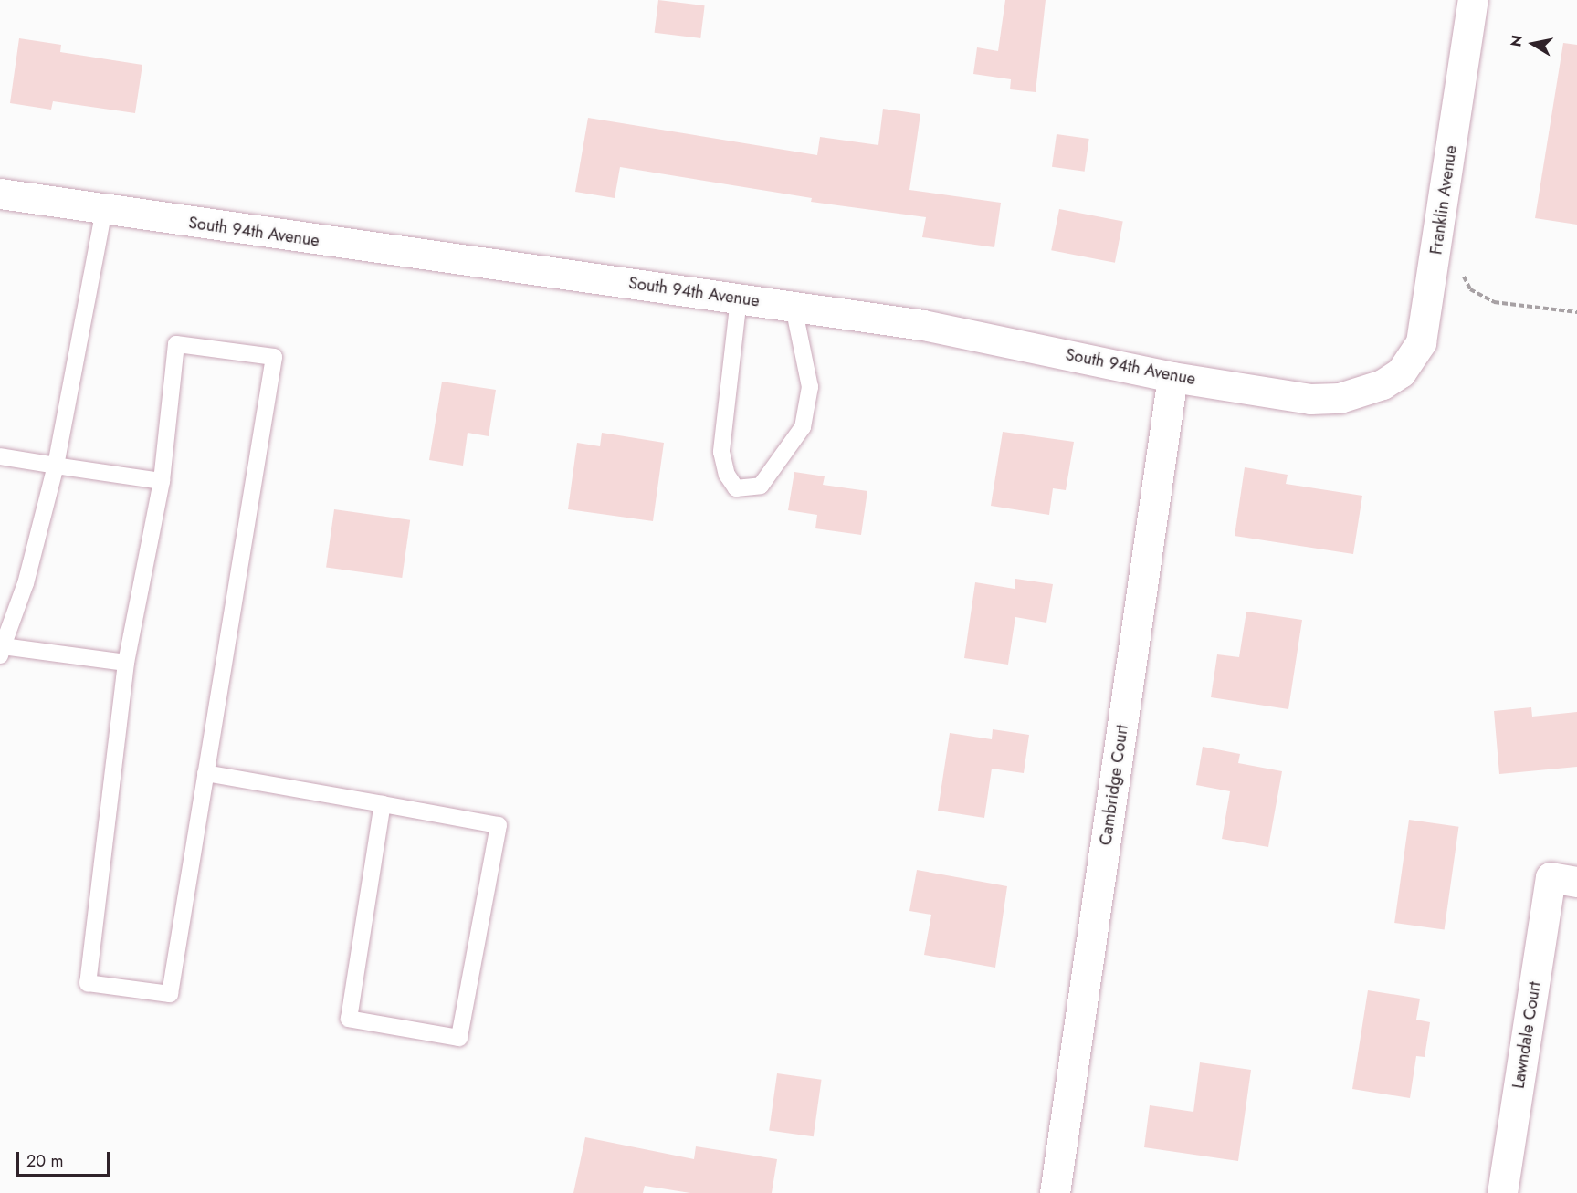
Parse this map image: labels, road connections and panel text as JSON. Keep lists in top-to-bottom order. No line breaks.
{"streets":{"street":["Franklin Avenue","South 94th Avenue","Cambridge Court","Lawndale Court"]},"crossings":[["Franklin Avenue","South 94th Avenue"],["South 94th Avenue","Cambridge Court"]],"scale_bar":"20 m","north":"left"}
